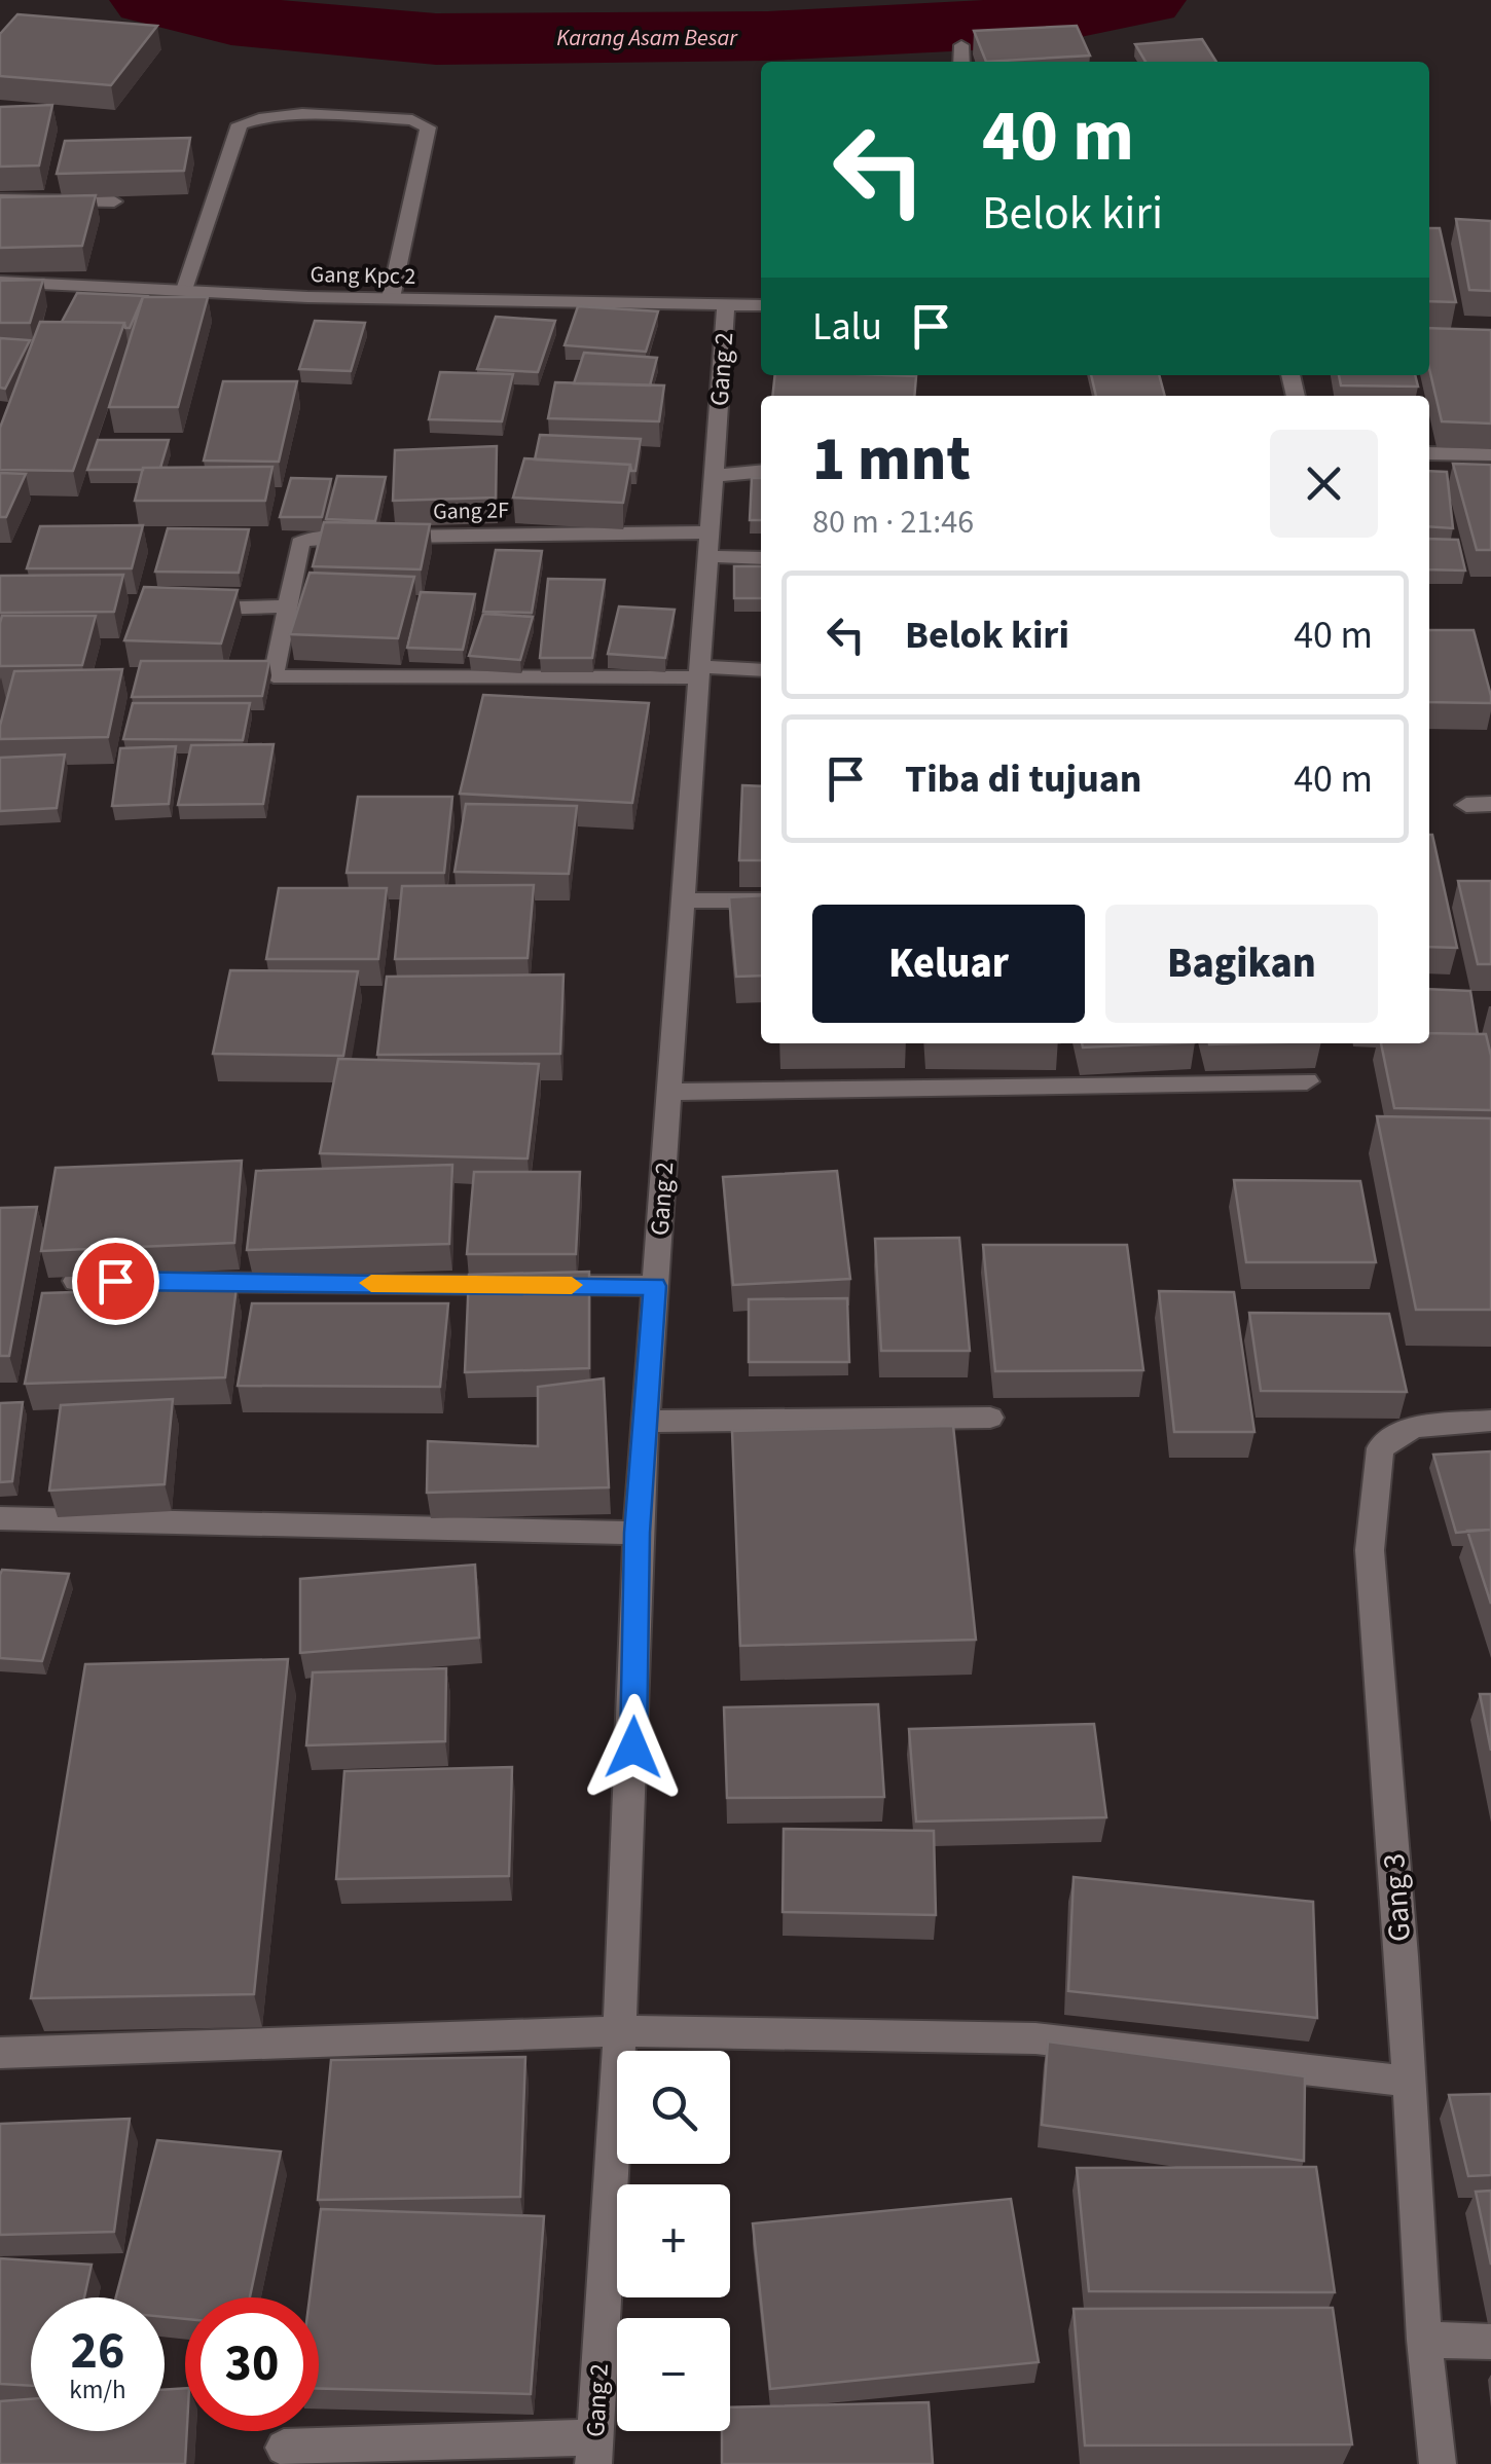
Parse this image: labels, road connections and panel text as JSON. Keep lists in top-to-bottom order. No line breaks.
{"streets":{"street":["Gang Kpc 2","Gang 2","Gang 2F","Gang 3"]},"crossings":[["Gang Kpc 2","Gang 2"],["Gang 2","Gang 2F"]],"water":["Karang Asam Besar"],"page":{"turn":["40 m","Belok kiri"],"then":"Lalu","heading":["1 mnt","80 m · 21:46"],"list":[{"name":"Belok kiri","value":"40 m"},{"name":"Tiba di tujuan","value":"40 m"}],"buttons":["Keluar","Bagikan"],"map_buttons":["+","−"],"speed":"26 km/h","limit":"30"}}
